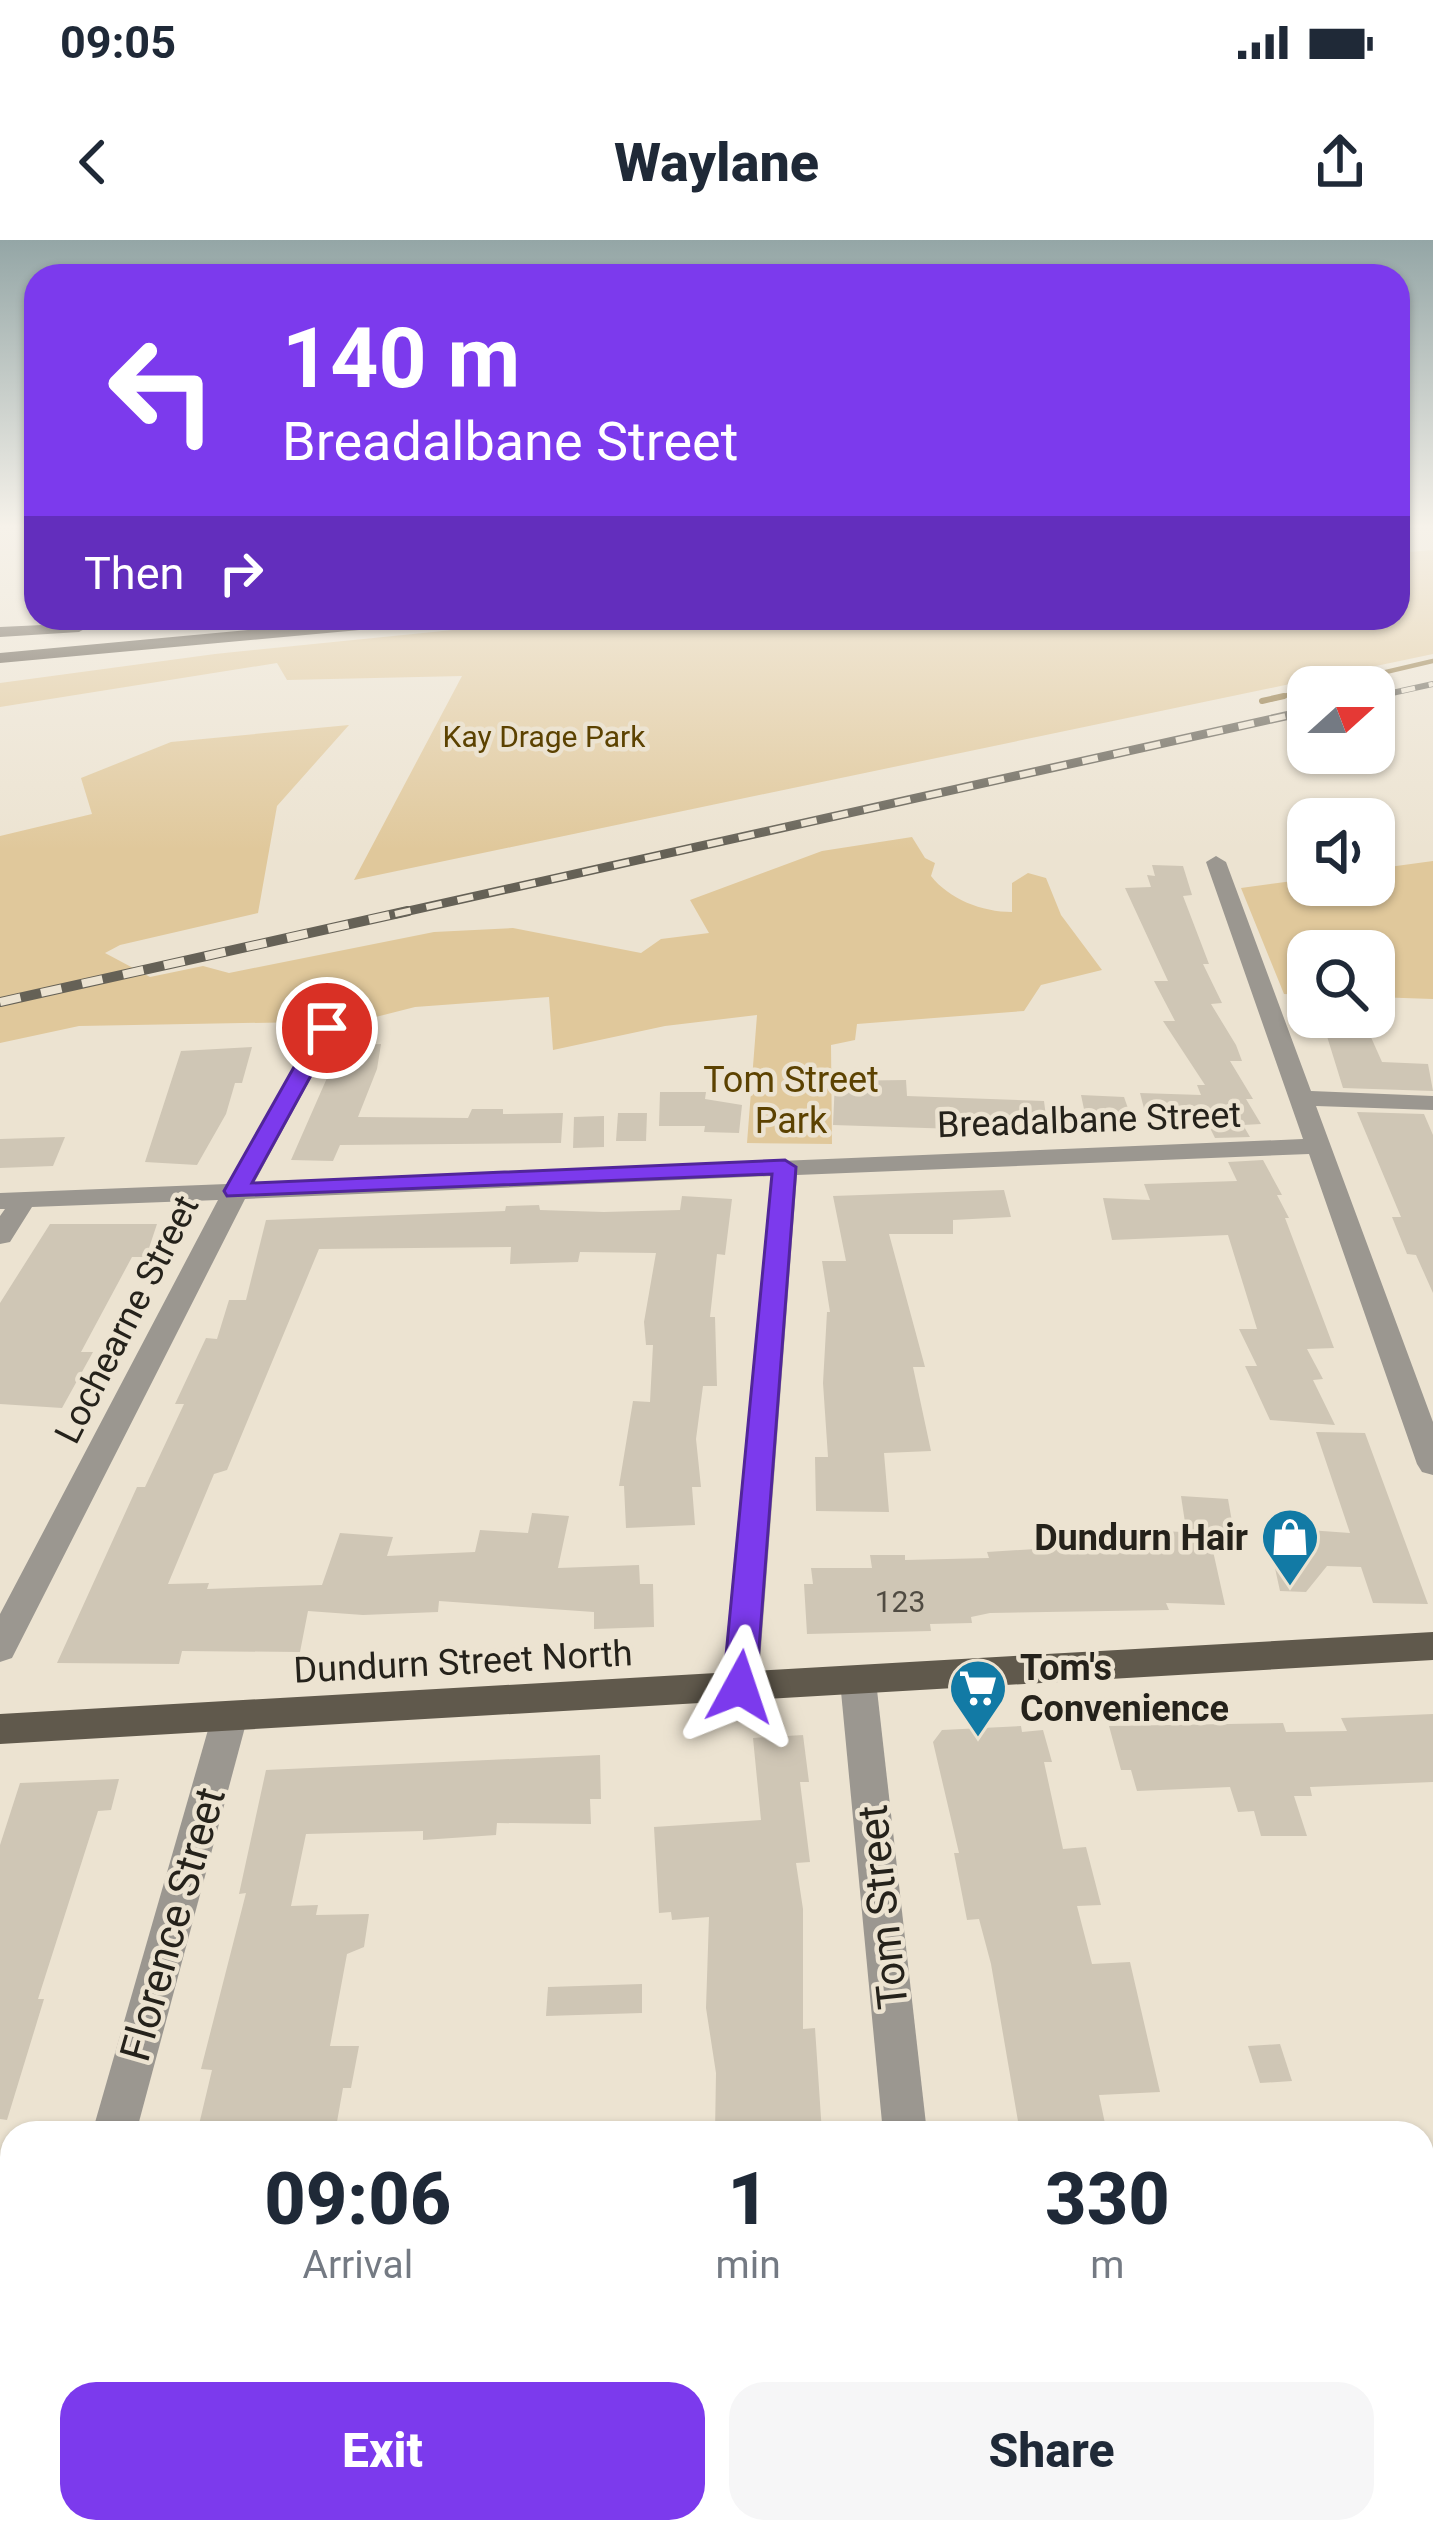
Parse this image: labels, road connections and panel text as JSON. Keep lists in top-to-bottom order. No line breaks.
{"streets":{"main road":["Dundurn Street North"],"street":["Breadalbane Street","Lochearne Street","Tom Street","Florence Street"]},"crossings":[["Breadalbane Street","Lochearne Street"],["Dundurn Street North","Tom Street"],["Dundurn Street North","Florence Street"]],"parks":["Kay Drage Park","Tom Street Park"],"places":{"shop":["Dundurn Hair"],"supermarket":["Tom's Convenience"]},"house_numbers":["123"],"north":"right","page":{"status":"09:05","header":"Waylane","turn":["140 m","Breadalbane Street"],"then":"Then","eta":["09:06","Arrival","1","min","330","m"],"buttons":["Exit","Share"]}}
